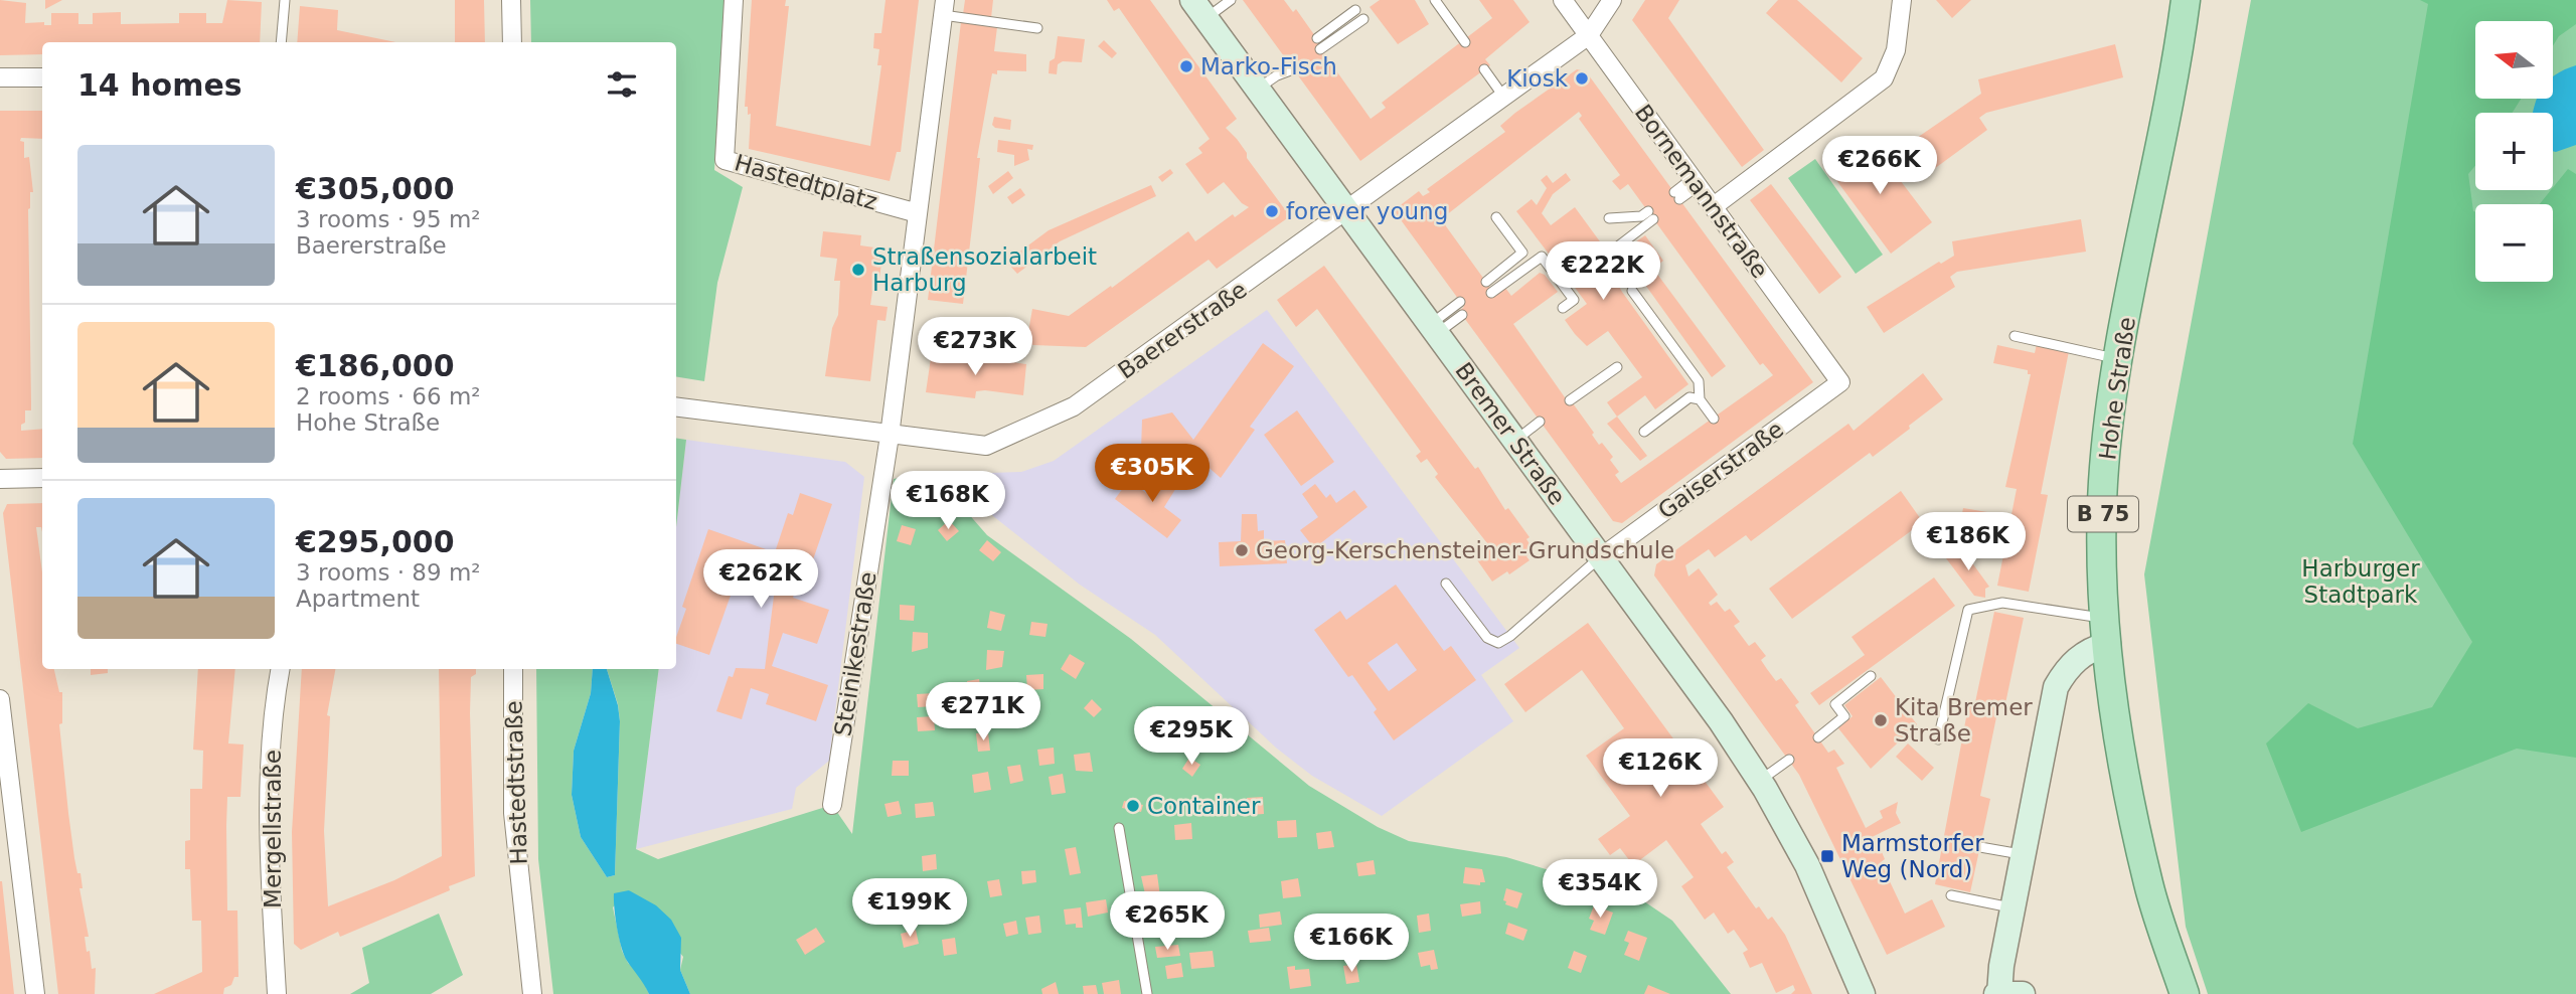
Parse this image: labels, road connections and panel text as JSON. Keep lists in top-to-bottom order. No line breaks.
{"streets":{"main road":["Hohe Straße","Bremer Straße","B 75"],"street":["Hastedtplatz","Bornemannstraße","Baererstraße","Gaiserstraße","Steinikestraße","Hastedtstraße","Mergellstraße"]},"crossings":[["Hastedtplatz","Steinikestraße"],["Bornemannstraße","Baererstraße"],["Bornemannstraße","Gaiserstraße"],["Baererstraße","Bremer Straße"],["Baererstraße","Steinikestraße"],["Bremer Straße","Gaiserstraße"]],"parks":["Harburger Stadtpark"],"places":{"other":["Marko-Fisch","Kiosk","forever young","Straßensozialarbeit Harburg","Georg-Kerschensteiner-Grundschule","Kita Bremer Straße","Container"],"transit":["Marmstorfer Weg (Nord)"]},"north":"left","page":{"map_buttons":["+","−"],"heading":"14 homes","list":[{"name":"€305,000","note":"3 rooms · 95 m² · Baererstraße"},{"name":"€186,000","note":"2 rooms · 66 m² · Hohe Straße"},{"name":"€295,000","note":"3 rooms · 89 m² · Apartment"}],"price":["€266K","€222K","€273K","€305K","€168K","€186K","€262K","€271K","€295K","€126K","€354K","€199K","€265K","€166K"]}}
